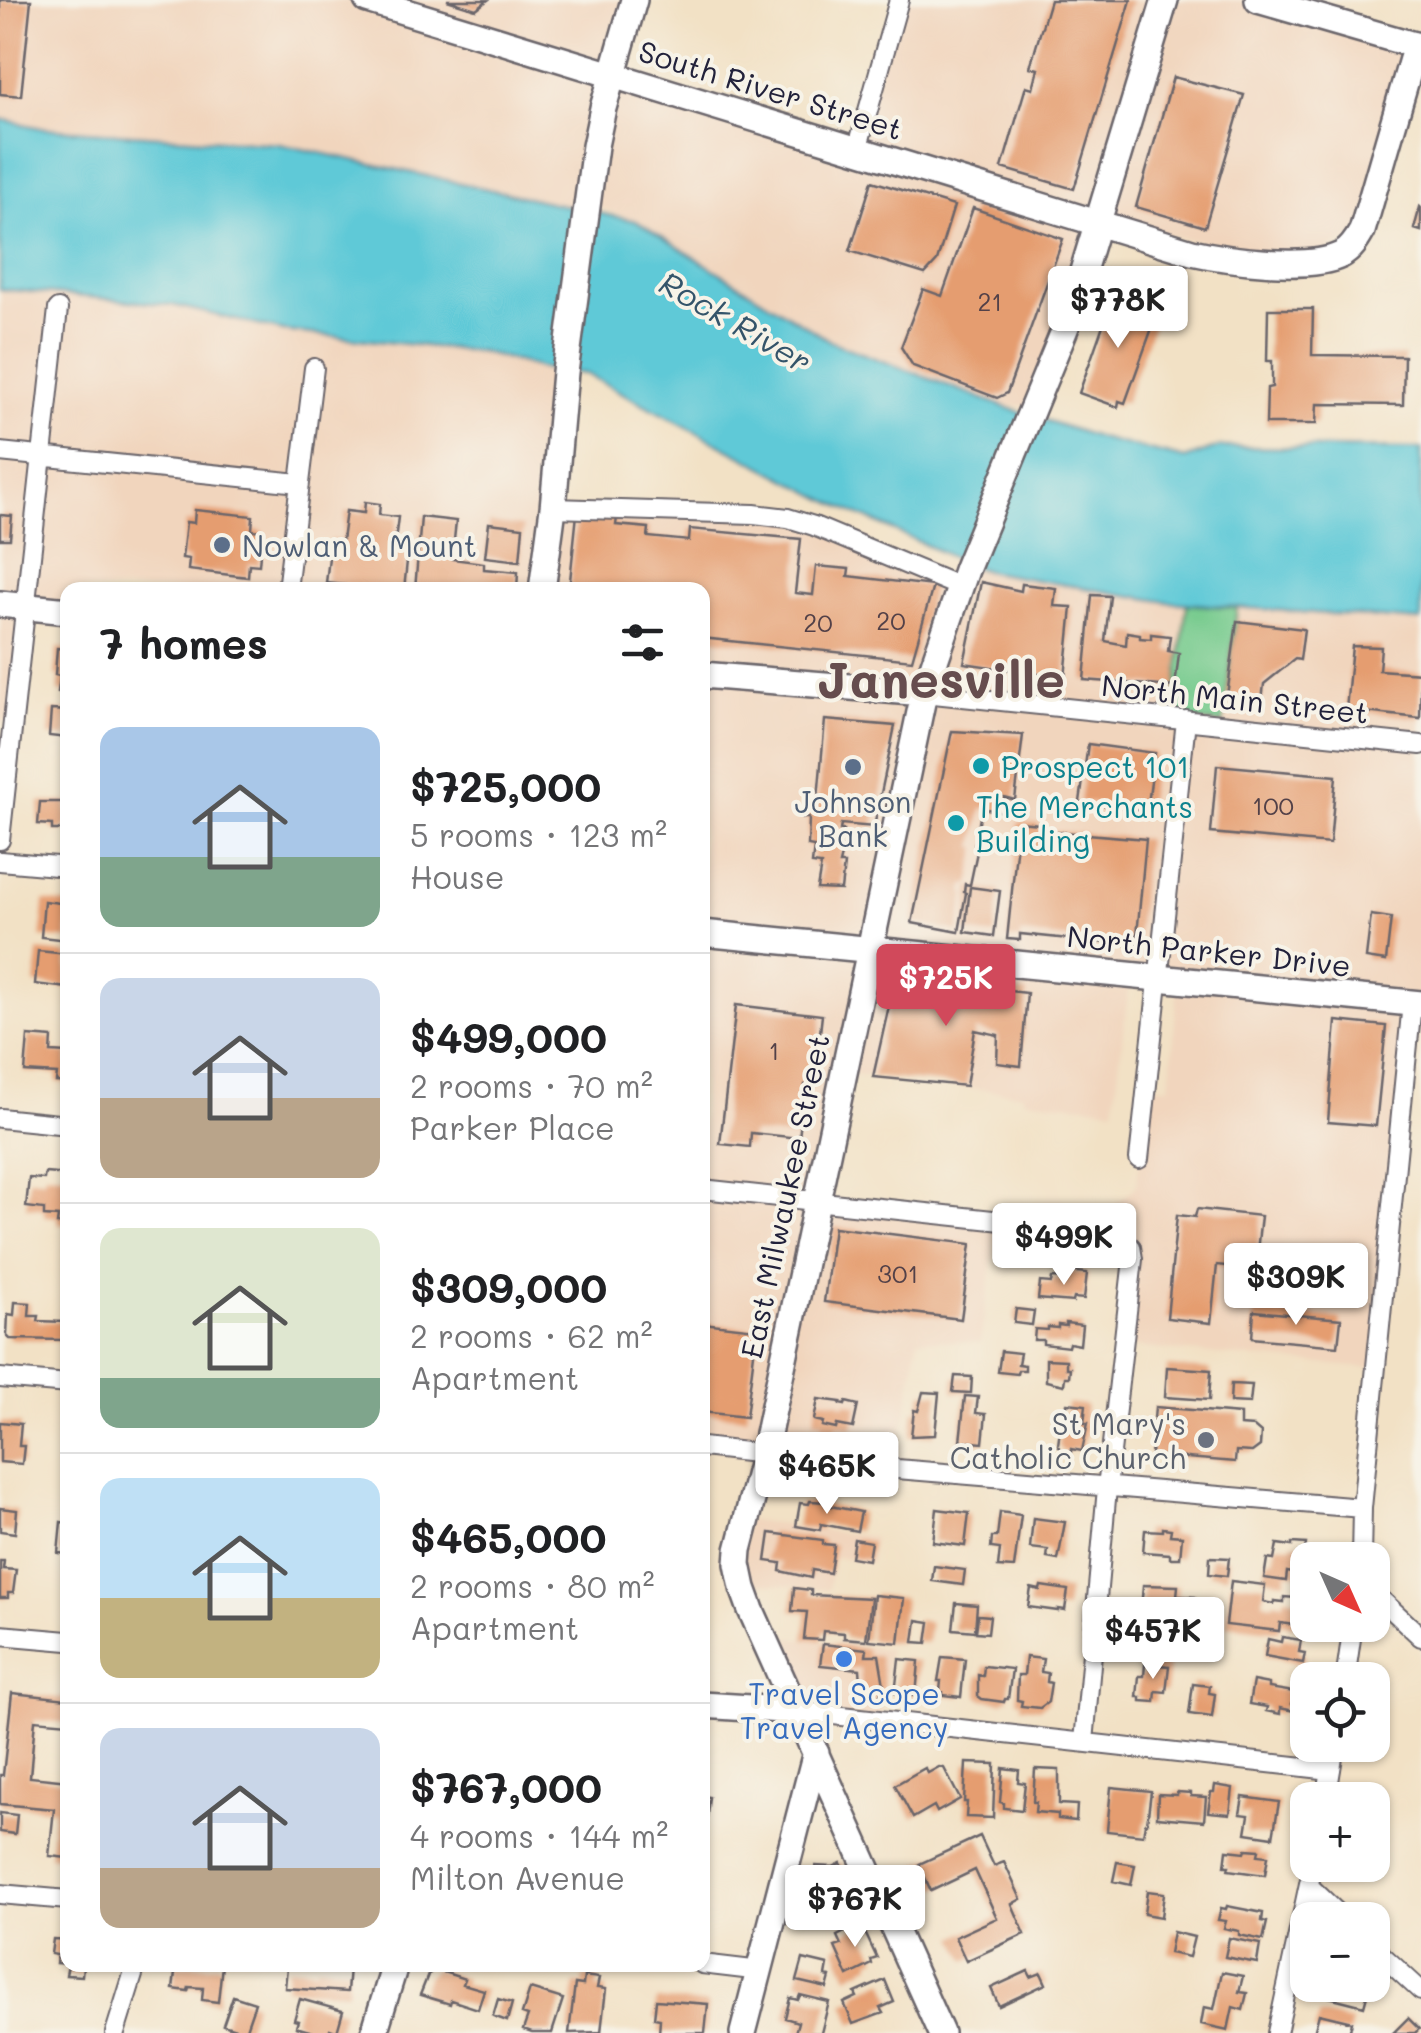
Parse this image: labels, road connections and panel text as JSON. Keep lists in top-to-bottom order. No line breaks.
{"streets":{"main road":["South River Street","North Parker Drive","East Milwaukee Street"],"street":["North Main Street"]},"crossings":[["South River Street","East Milwaukee Street"],["North Main Street","East Milwaukee Street"],["North Parker Drive","East Milwaukee Street"]],"districts":["Janesville"],"water":["Rock River"],"places":["Nowlan & Mount","Prospect 101","Johnson Bank","The Merchants Building","St Mary's Catholic Church","Travel Scope Travel Agency"],"house_numbers":["21","20","20","100","1","301"],"north":"bottom right","page":{"price":["$778K","$725K","$499K","$309K","$465K","$457K","$767K"],"heading":"7 homes","list":[{"name":"$725,000","note":"5 rooms · 123 m² · House"},{"name":"$499,000","note":"2 rooms · 70 m² · Parker Place"},{"name":"$309,000","note":"2 rooms · 62 m² · Apartment"},{"name":"$465,000","note":"2 rooms · 80 m² · Apartment"},{"name":"$767,000","note":"4 rooms · 144 m² · Milton Avenue"}],"map_buttons":["+","−"]}}
